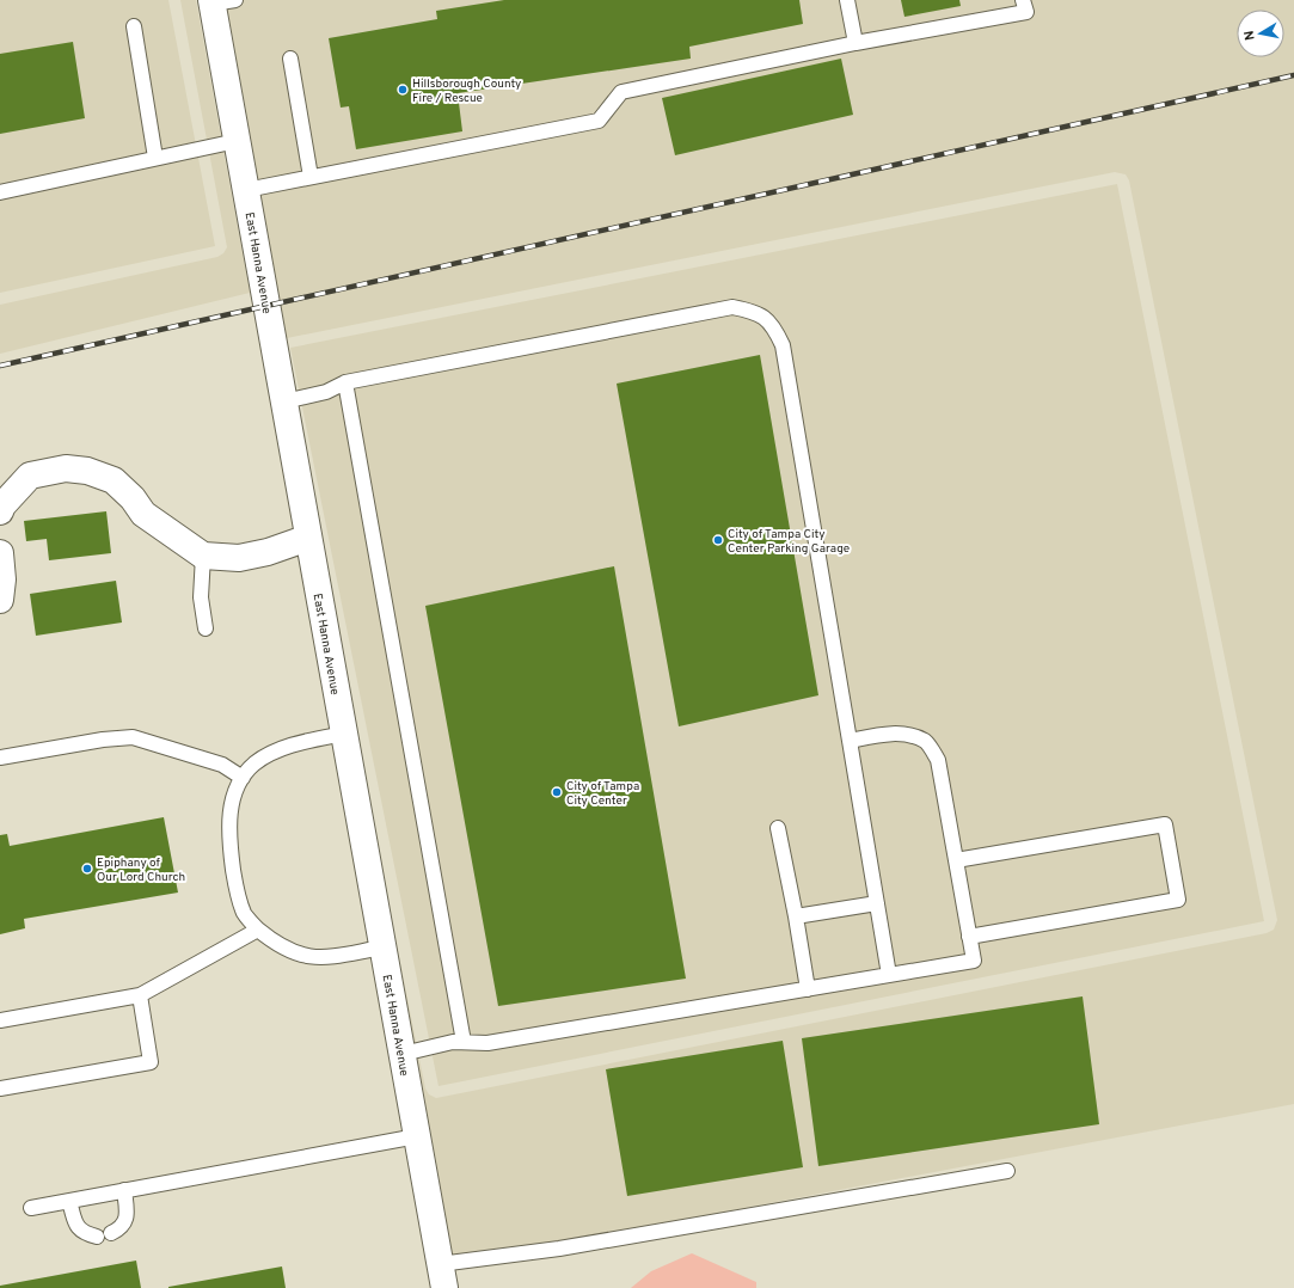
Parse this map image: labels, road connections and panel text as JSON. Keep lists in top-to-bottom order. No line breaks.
{"streets":{"street":["East Hanna Avenue"]},"places":["Hillsborough County Fire / Rescue","City of Tampa City Center Parking Garage","City of Tampa City Center","Epiphany of Our Lord Church"],"north":"left"}
